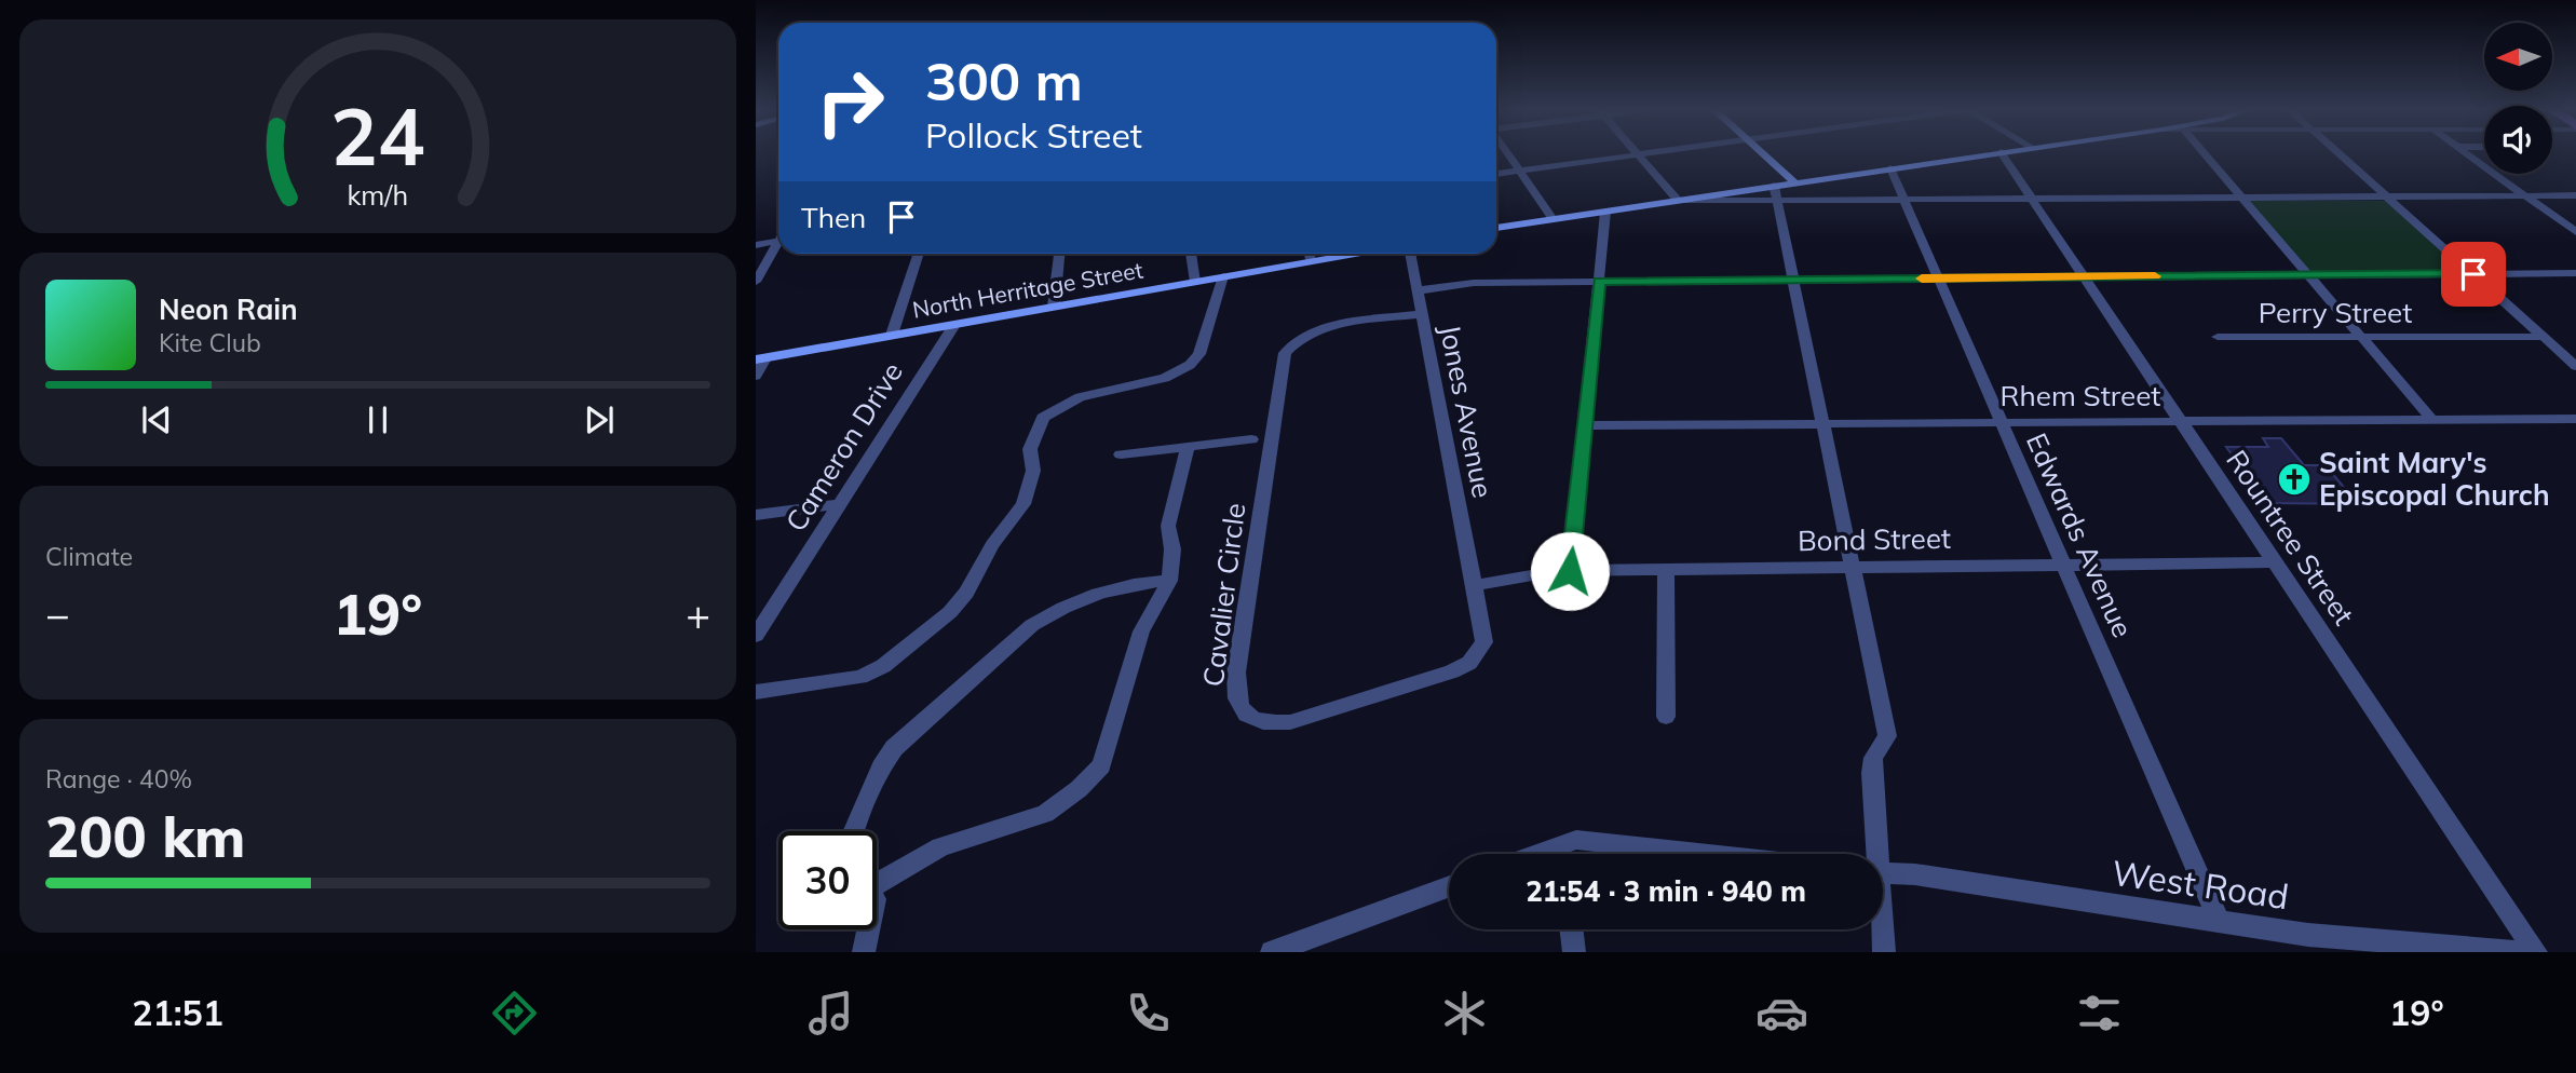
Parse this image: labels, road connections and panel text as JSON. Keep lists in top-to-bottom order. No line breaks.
{"streets":{"street":["North Herritage Street","Perry Street","Rhem Street","Jones Avenue","Cameron Drive","Edwards Avenue","Rountree Street","Bond Street","Cavalier Circle","West Road"]},"crossings":[["North Herritage Street","Cameron Drive"],["Rhem Street","Edwards Avenue"],["Rhem Street","Rountree Street"],["Jones Avenue","Bond Street"],["Jones Avenue","Cavalier Circle"],["Edwards Avenue","Bond Street"],["Edwards Avenue","West Road"],["Rountree Street","Bond Street"],["Bond Street","Cavalier Circle"]],"places":{"church":["Saint Mary's Episcopal Church"]},"north":"left","page":{"turn":["300 m","Pollock Street"],"then":"Then","song":["Neon Rain","Kite Club"],"tile":["Climate",["Range · 40%","200 km"]],"heat":["−","19°","+"],"limit":"30","trip":"21:54 · 3 min · 940 m","tabs":["21:51","19°"],"gauge":["24","km/h"]}}
